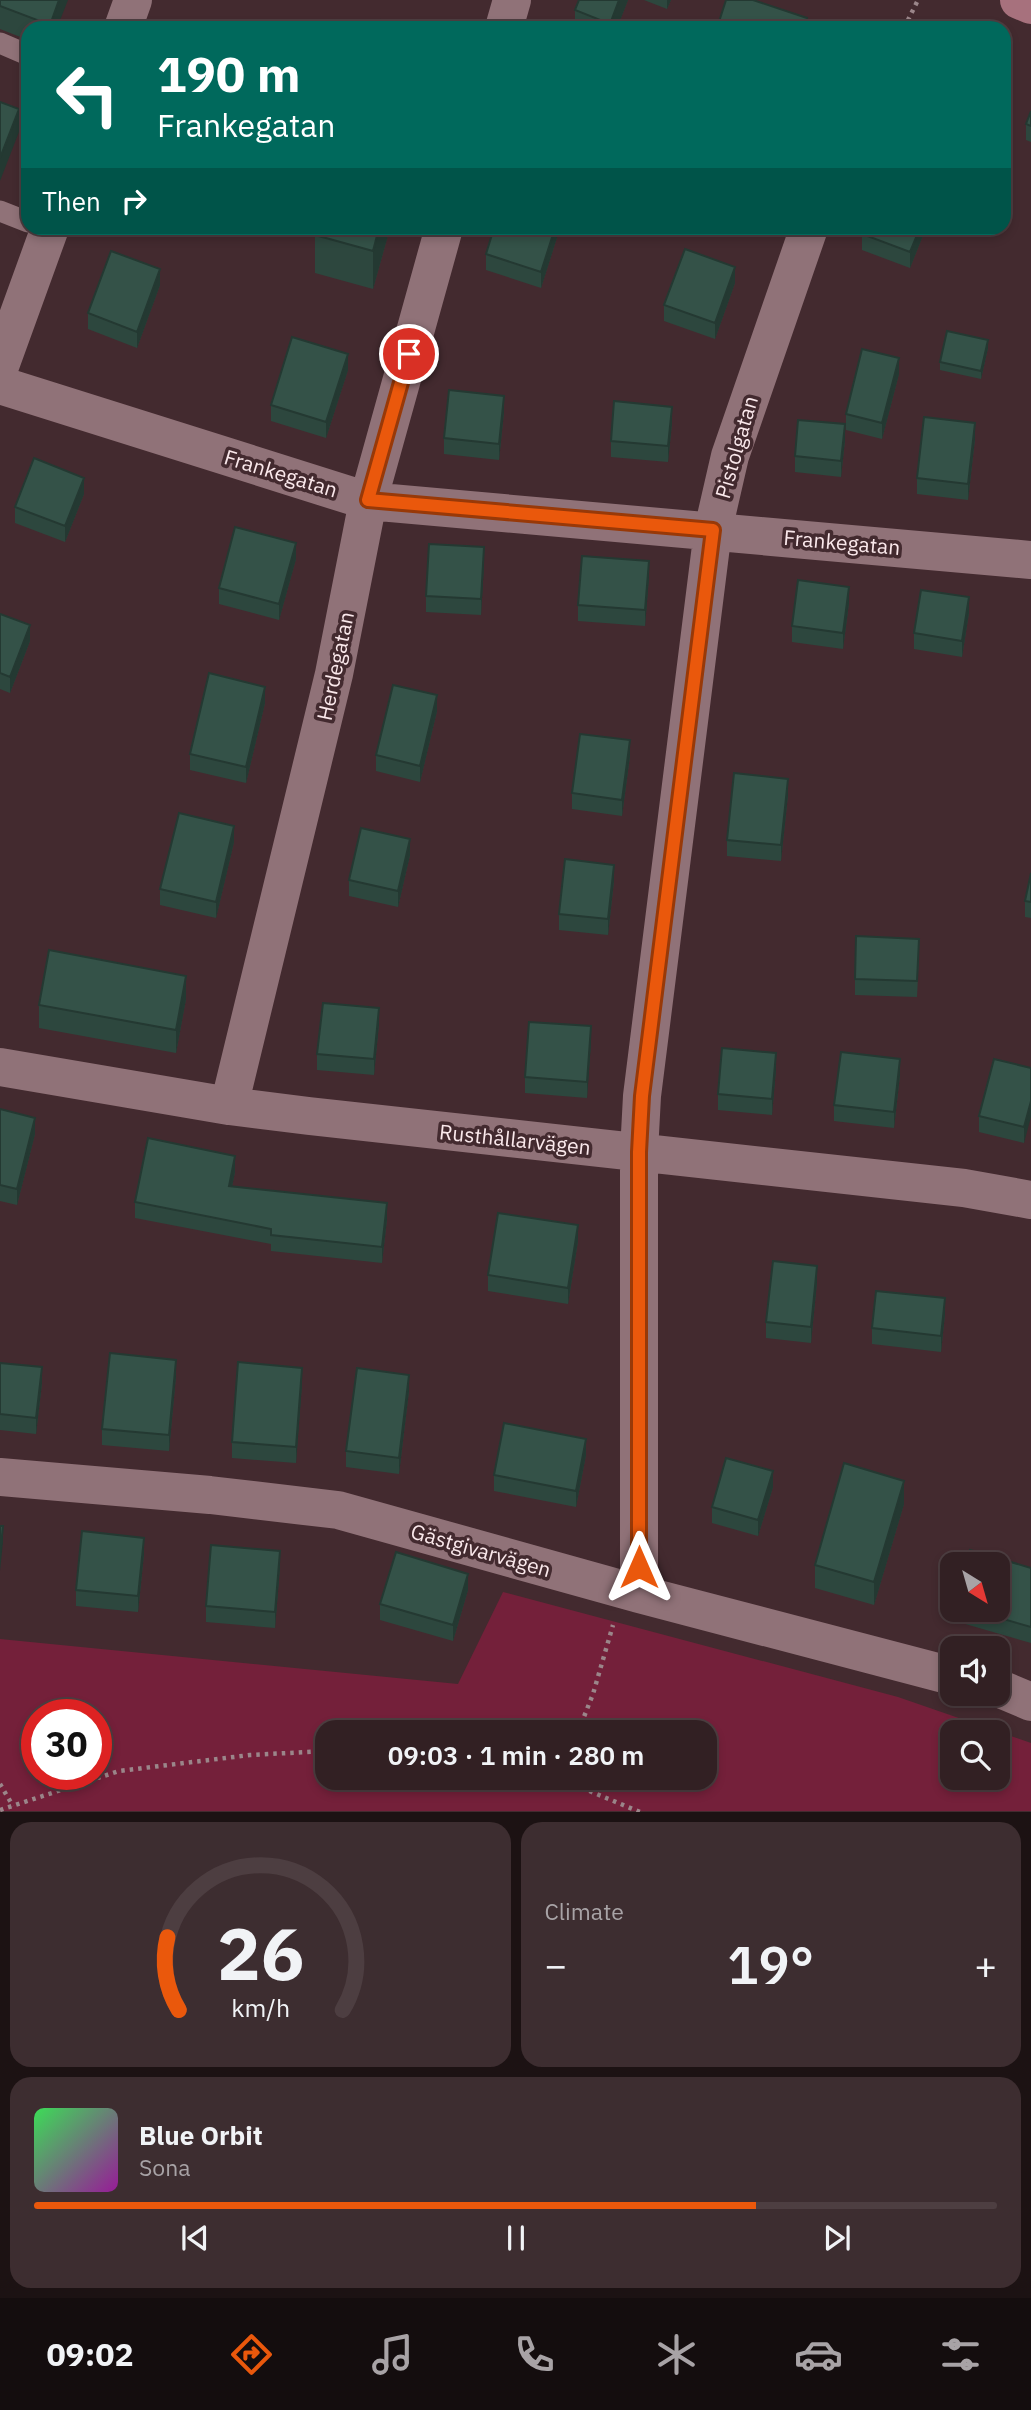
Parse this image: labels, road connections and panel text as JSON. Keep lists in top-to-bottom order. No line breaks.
{"streets":{"street":["Pistolgatan","Frankegatan","Herdegatan","Rusthållarvägen","Gästgivarvägen"]},"crossings":[["Pistolgatan","Frankegatan"],["Pistolgatan","Rusthållarvägen"],["Pistolgatan","Gästgivarvägen"],["Frankegatan","Herdegatan"],["Herdegatan","Rusthållarvägen"]],"north":"bottom right","page":{"turn":["190 m","Frankegatan"],"then":"Then","limit":"30","trip":"09:03 · 1 min · 280 m","tile":"Climate","heat":["−","19°","+"],"song":["Blue Orbit","Sona"],"tabs":"09:02","gauge":["26","km/h"]}}
